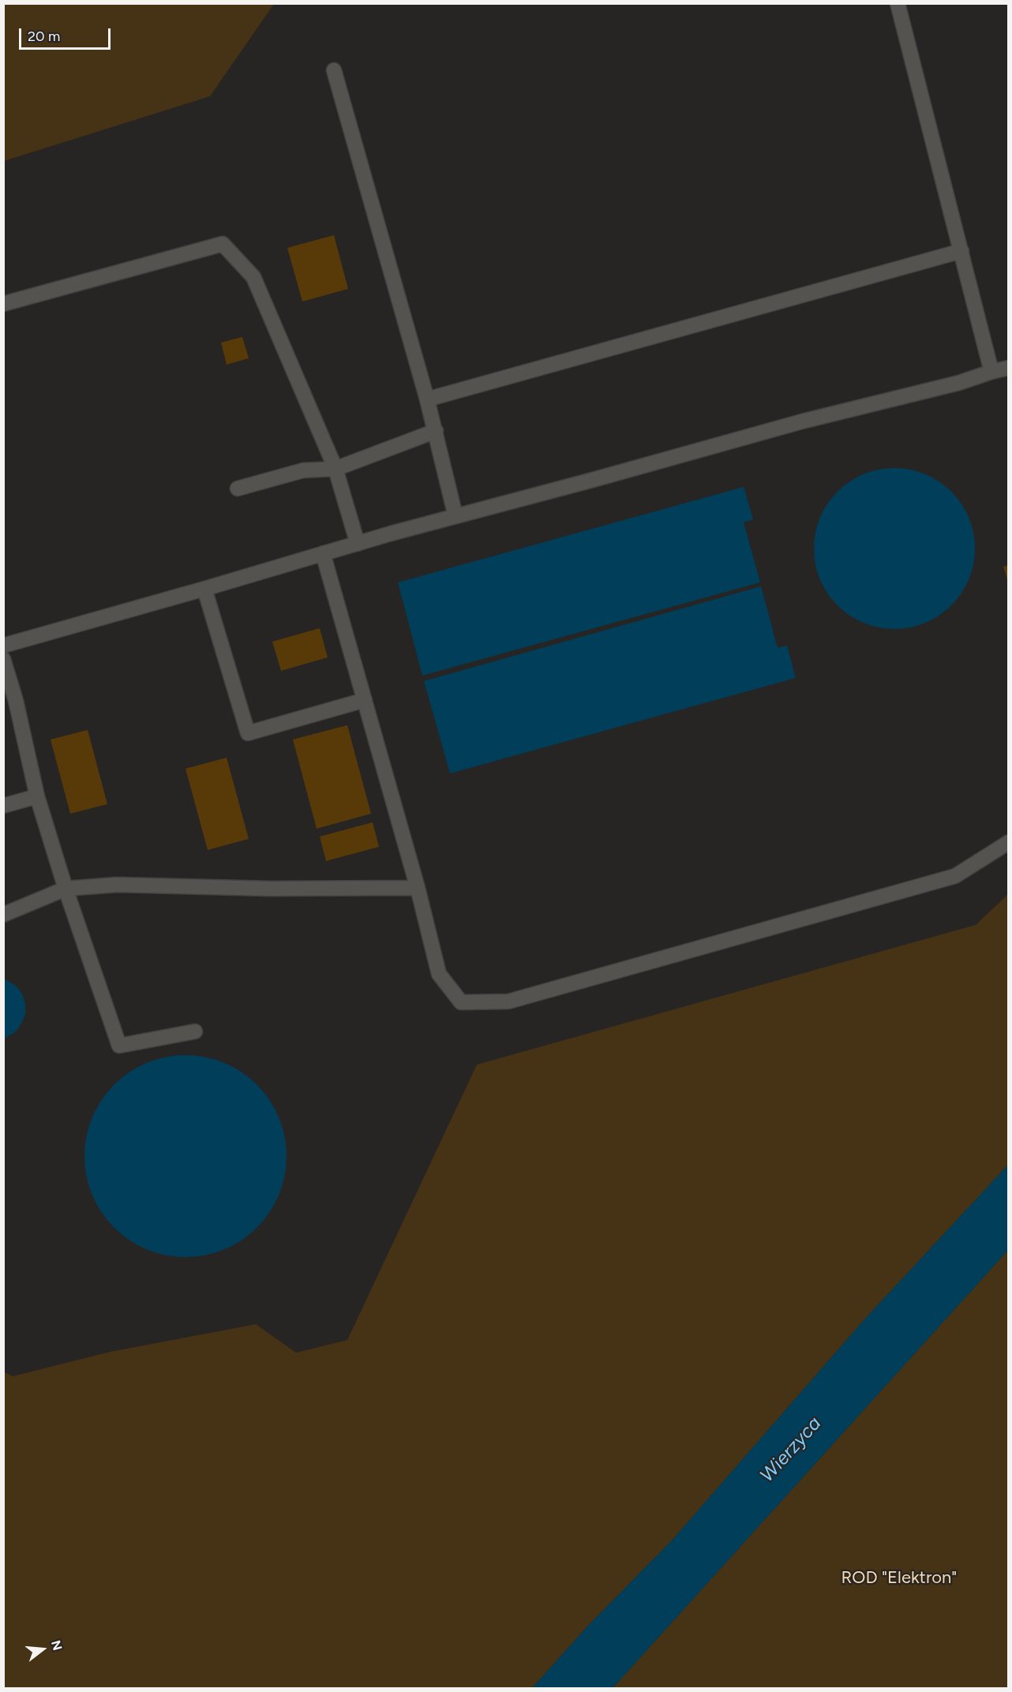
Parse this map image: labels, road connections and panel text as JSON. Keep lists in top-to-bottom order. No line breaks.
{"water":["Wierzyca"],"parks":["ROD \"Elektron\""],"scale_bar":"20 m","north":"right"}
